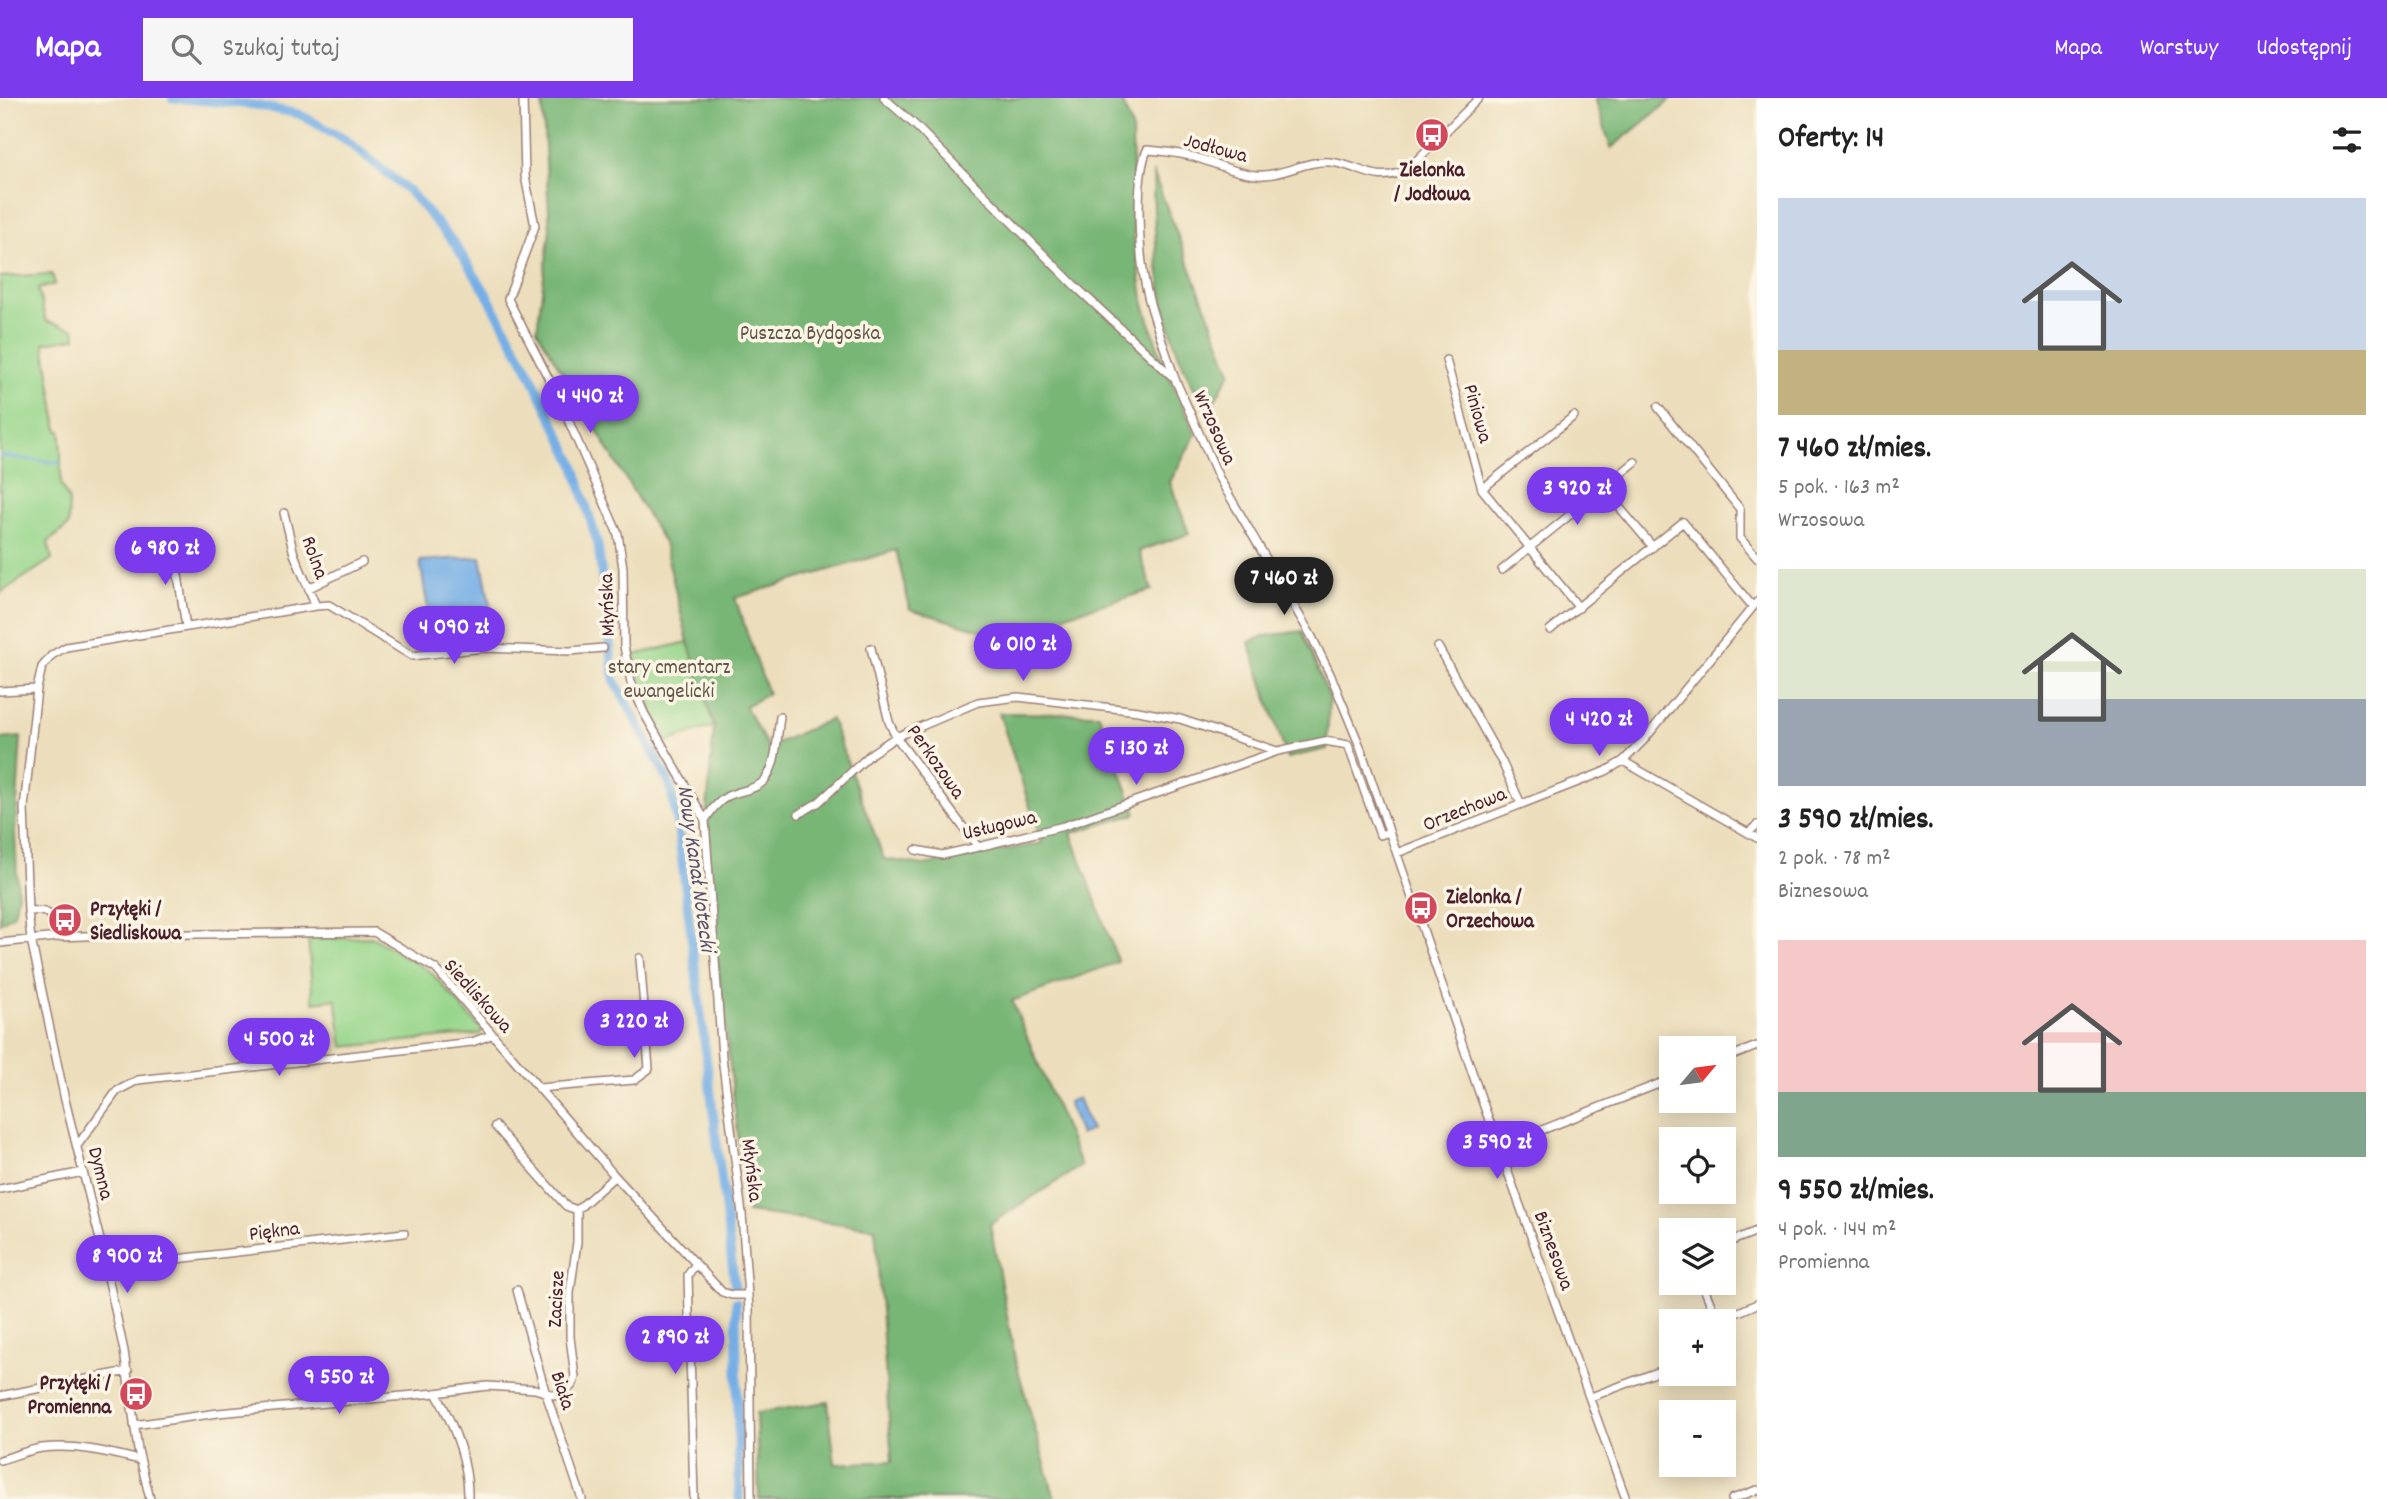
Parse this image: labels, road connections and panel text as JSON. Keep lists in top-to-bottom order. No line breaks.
{"streets":{"street":["Jodłowa","Piniowa","Wrzosowa","Rolna","Młyńska","Perkozowa","Orzechowa","Usługowa","Siedliskowa","Dymna","Piękna","Biznesowa","Zacisze","Biała"]},"crossings":[["Jodłowa","Wrzosowa"],["Wrzosowa","Orzechowa"],["Wrzosowa","Usługowa"],["Wrzosowa","Biznesowa"],["Rolna","Dymna"],["Młyńska","Siedliskowa"],["Perkozowa","Usługowa"],["Orzechowa","Biznesowa"],["Siedliskowa","Dymna"],["Dymna","Piękna"],["Zacisze","Biała"]],"water":["Nowy Kanał Notecki"],"parks":["Puszcza Bydgoska","stary cmentarz ewangelicki"],"places":{"bus stop":["Zielonka / Jodłowa","Zielonka / Orzechowa","Przyłęki / Siedliskowa","Przyłęki / Promienna"]},"north":"top right","page":{"header":"Mapa","search":"Szukaj tutaj","nav":["Mapa","Warstwy","Udostępnij"],"heading":"Oferty: 14","list":[{"name":"7 460 zł/mies.","note":"5 pok. · 163 m² · Wrzosowa"},{"name":"3 590 zł/mies.","note":"2 pok. · 78 m² · Biznesowa"},{"name":"9 550 zł/mies.","note":"4 pok. · 144 m² · Promienna"}],"price":["4 440 zł","3 920 zł","6 980 zł","7 460 zł","4 090 zł","6 010 zł","4 420 zł","5 130 zł","3 220 zł","4 500 zł","3 590 zł","8 900 zł","2 890 zł","9 550 zł"],"map_buttons":["+","−"]}}
